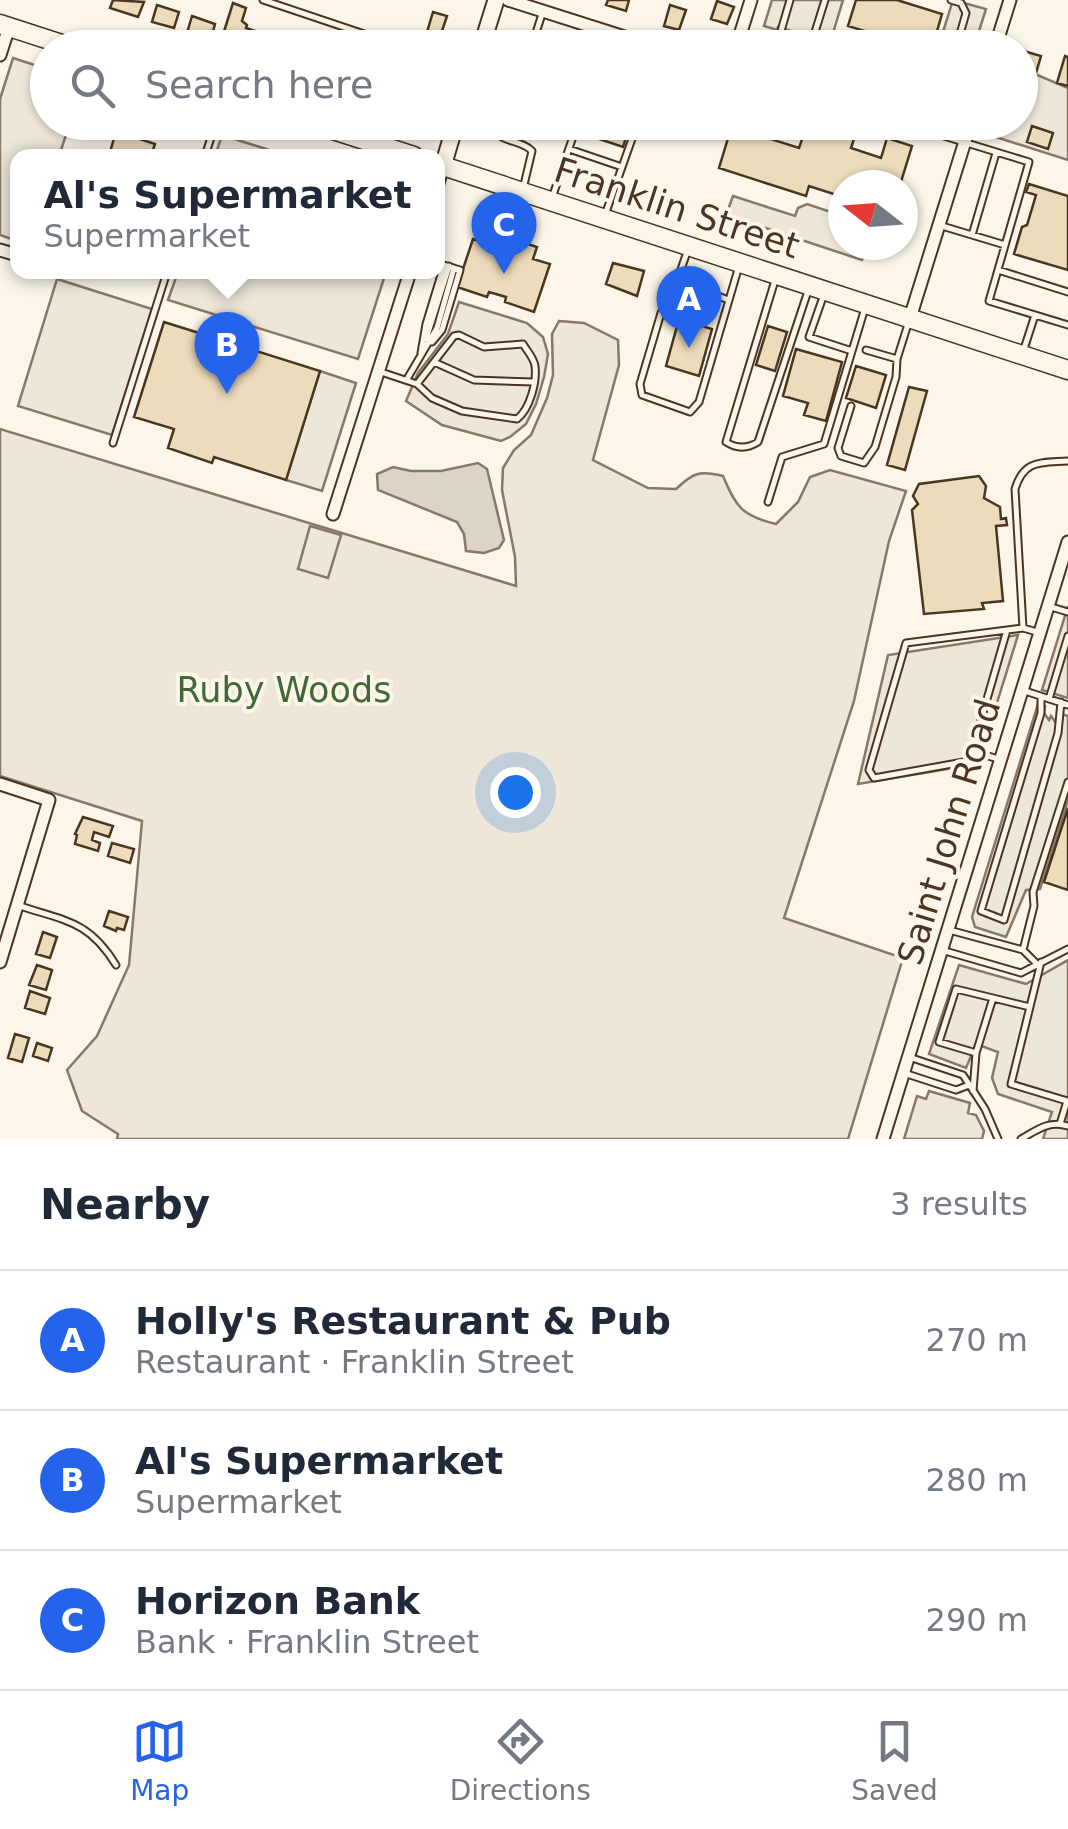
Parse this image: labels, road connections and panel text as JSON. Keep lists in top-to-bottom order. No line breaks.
{"streets":{"main road":["Franklin Street"],"street":["Saint John Road"]},"parks":["Ruby Woods"],"north":"left","page":{"search":"Search here","popup":["Al's Supermarket","Supermarket"],"pins":["C","A","B"],"heading":["Nearby","3 results"],"list":[{"mark":"A","name":"Holly's Restaurant & Pub","note":"Restaurant · Franklin Street","value":"270 m"},{"mark":"B","name":"Al's Supermarket","note":"Supermarket","value":"280 m"},{"mark":"C","name":"Horizon Bank","note":"Bank · Franklin Street","value":"290 m"}],"nav":["Map","Directions","Saved"]}}
